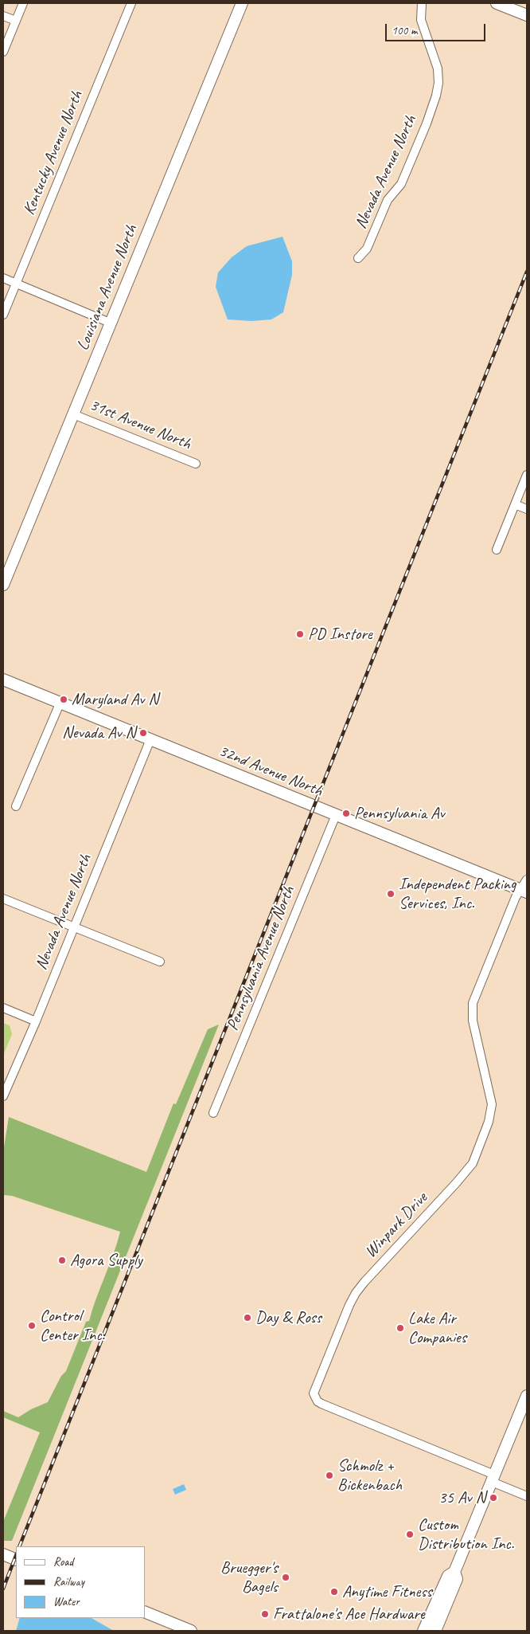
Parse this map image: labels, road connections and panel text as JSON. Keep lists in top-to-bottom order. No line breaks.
{"streets":{"street":["Kentucky Avenue North","Nevada Avenue North","Louisiana Avenue North","31st Avenue North","32nd Avenue North","Pennsylvania Avenue North","Winpark Drive"]},"crossings":[["Nevada Avenue North","32nd Avenue North"],["Louisiana Avenue North","31st Avenue North"],["32nd Avenue North","Pennsylvania Avenue North"],["32nd Avenue North","Winpark Drive"]],"places":["PD Instore","Maryland Av N","Nevada Av N","Pennsylvania Av","Independent Packing Services, Inc.","Agora Supply","Day & Ross","Control Center Inc.","Lake Air Companies","Schmolz + Bickenbach","35 Av N","Custom Distribution Inc.","Bruegger's Bagels","Anytime Fitness","Frattalone's Ace Hardware"],"legend":["Road","Railway","Water"],"scale_bar":"100 m"}
